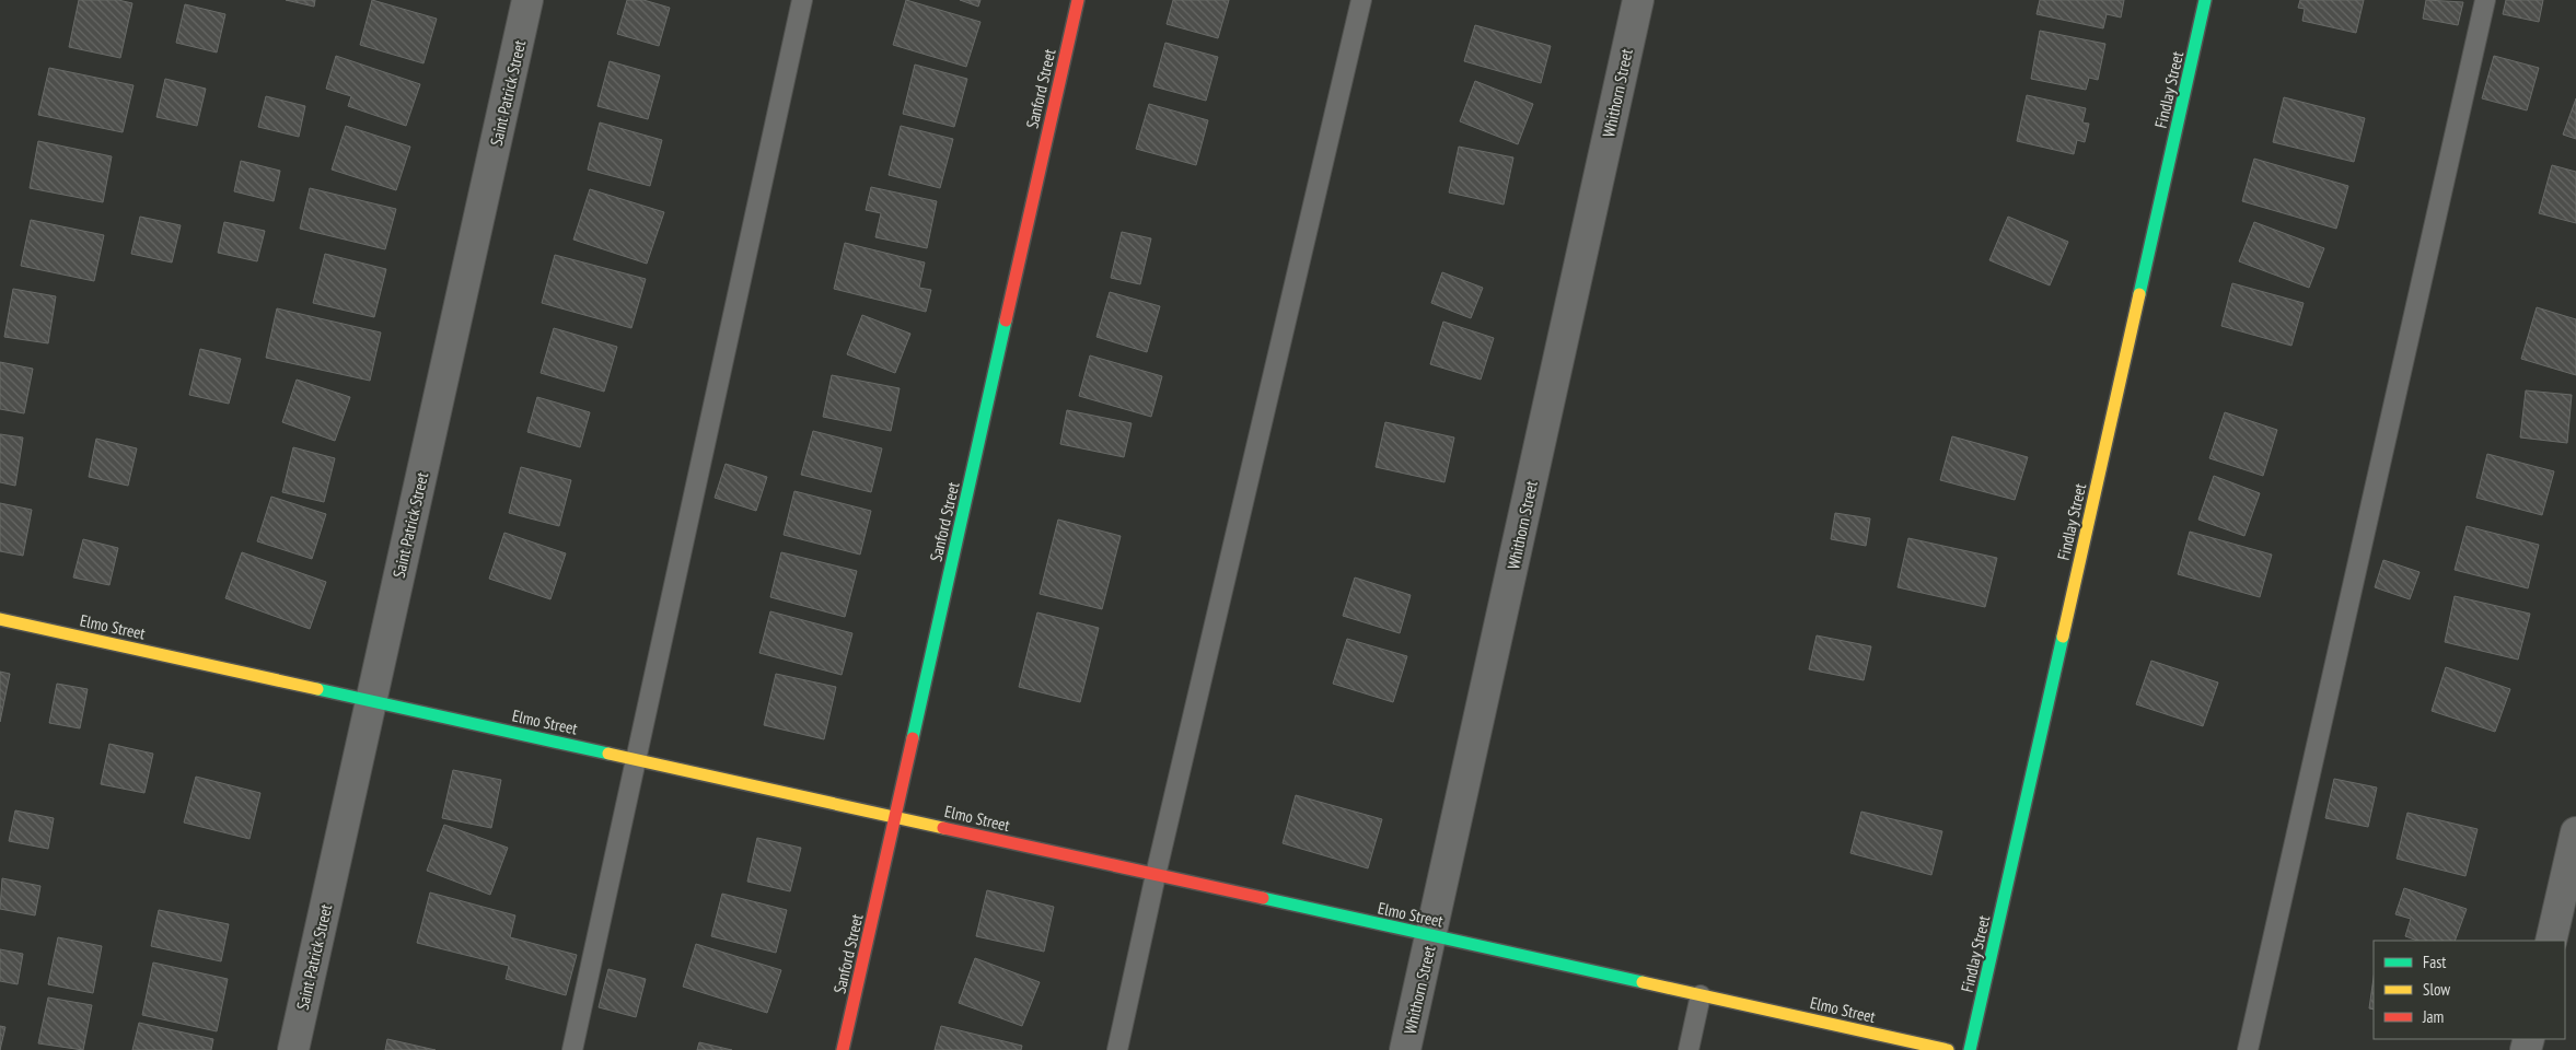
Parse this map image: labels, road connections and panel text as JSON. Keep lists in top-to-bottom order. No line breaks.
{"streets":{"street":["Sanford Street","Findlay Street","Saint Patrick Street","Whithorn Street","Elmo Street"]},"crossings":[["Sanford Street","Elmo Street"],["Saint Patrick Street","Elmo Street"],["Whithorn Street","Elmo Street"]],"legend":["Fast","Slow","Jam"]}
